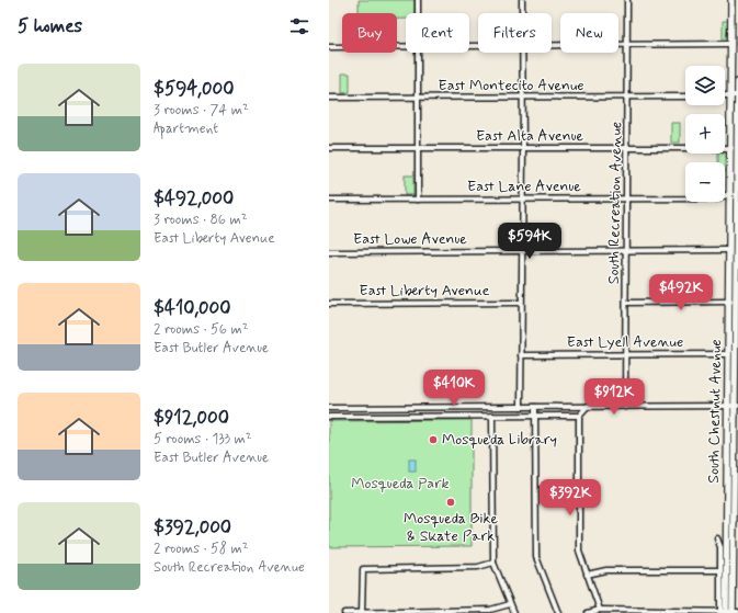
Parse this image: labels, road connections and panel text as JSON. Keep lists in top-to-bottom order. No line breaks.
{"streets":{"main road":["South Chestnut Avenue"],"street":["East Montecito Avenue","East Alta Avenue","East Lane Avenue","South Recreation Avenue","East Lowe Avenue","East Liberty Avenue","East Lyell Avenue"]},"crossings":[["East Montecito Avenue","South Recreation Avenue"],["East Alta Avenue","South Recreation Avenue"],["East Alta Avenue","South Chestnut Avenue"],["East Lane Avenue","South Recreation Avenue"],["South Recreation Avenue","East Lowe Avenue"],["South Recreation Avenue","East Lyell Avenue"],["East Lowe Avenue","South Chestnut Avenue"],["East Lyell Avenue","South Chestnut Avenue"]],"parks":["Mosqueda Park"],"places":["Mosqueda Library","Mosqueda Bike & Skate Park"],"page":{"heading":"5 homes","chip":["Buy","Rent","Filters","New"],"list":[{"name":"$594,000","note":"3 rooms · 74 m² · Apartment"},{"name":"$492,000","note":"3 rooms · 86 m² · East Liberty Avenue"},{"name":"$410,000","note":"2 rooms · 56 m² · East Butler Avenue"},{"name":"$912,000","note":"5 rooms · 133 m² · East Butler Avenue"},{"name":"$392,000","note":"2 rooms · 58 m² · South Recreation Avenue"}],"map_buttons":["+","−"],"price":["$594K","$492K","$410K","$912K","$392K"]}}
